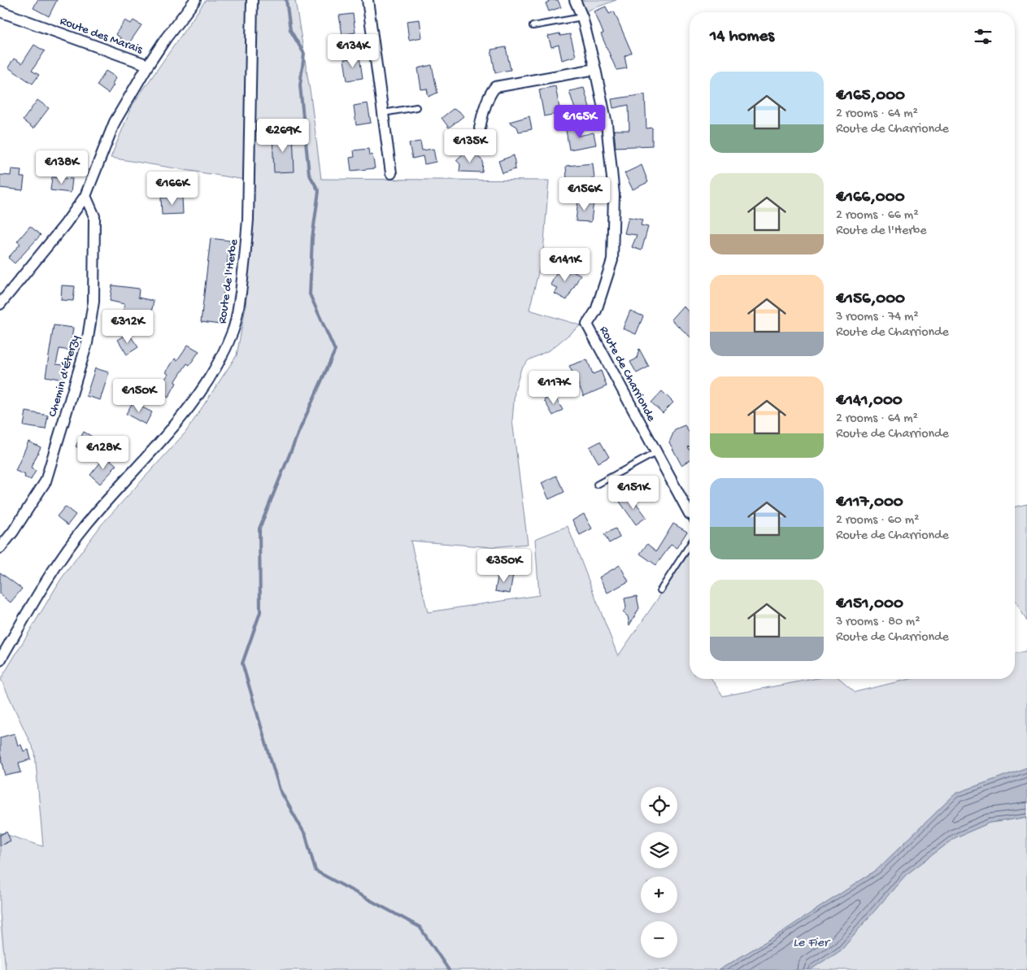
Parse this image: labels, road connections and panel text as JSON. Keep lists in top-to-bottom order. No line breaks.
{"streets":{"street":["Route des Marais","Route de l'Herbe","Route de Charrionde","Chemin d'Éterzy"]},"water":["Le Fier"],"page":{"heading":"14 homes","price":["€134K","€165K","€269K","€135K","€138K","€166K","€156K","€141K","€312K","€117K","€150K","€128K","€151K","€350K"],"list":[{"name":"€165,000","note":"2 rooms · 64 m² · Route de Charrionde"},{"name":"€166,000","note":"2 rooms · 66 m² · Route de l'Herbe"},{"name":"€156,000","note":"3 rooms · 74 m² · Route de Charrionde"},{"name":"€141,000","note":"2 rooms · 64 m² · Route de Charrionde"},{"name":"€117,000","note":"2 rooms · 60 m² · Route de Charrionde"},{"name":"€151,000","note":"3 rooms · 80 m² · Route de Charrionde"}],"map_buttons":["+","−"]}}
